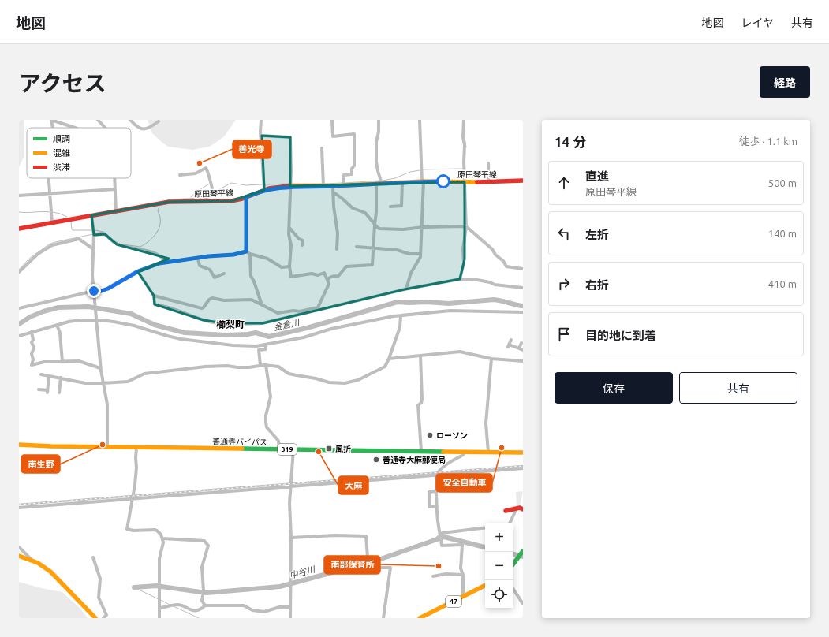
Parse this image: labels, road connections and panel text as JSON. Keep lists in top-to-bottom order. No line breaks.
{"streets":{"main road":["原田琴平線","善通寺バイパス","319","47"]},"districts":["櫛梨町"],"water":["金倉川","中谷川"],"places":{"other":["善光寺","ローソン","南生野","安全自動車","大麻","善通寺大麻郵便局","南部保育所"],"transit":["風折"]},"legend":["順調","混雑","渋滞"],"page":{"header":"地図","nav":["地図","レイヤ","共有"],"title":"アクセス","buttons":["経路",["保存","共有"]],"heading":["14 分","徒歩 · 1.1 km"],"list":[["直進","原田琴平線","500 m"],["左折","140 m"],["右折","410 m"],"目的地に到着"],"map_buttons":["+","−"]}}
